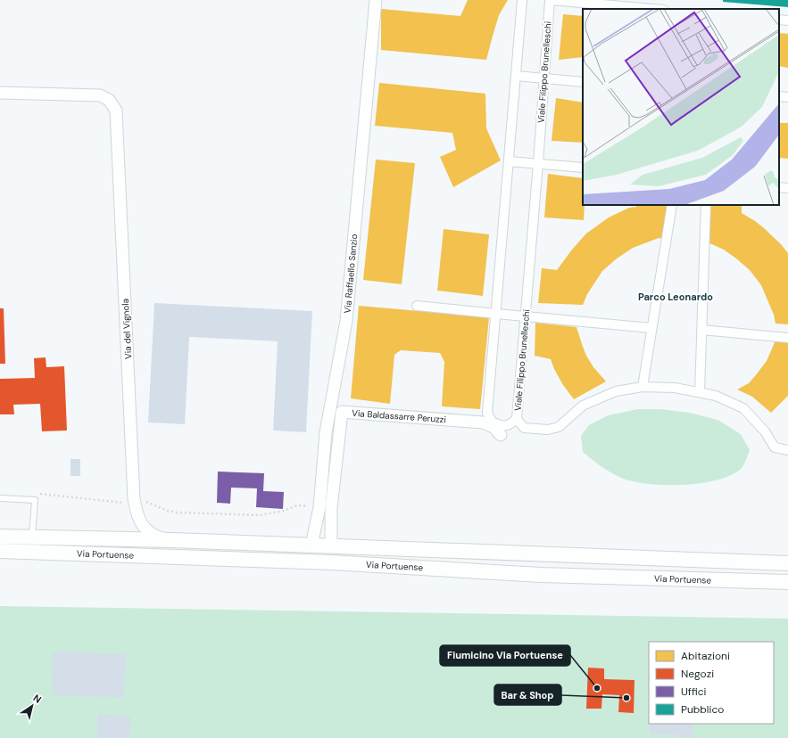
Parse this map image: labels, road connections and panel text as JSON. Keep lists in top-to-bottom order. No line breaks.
{"streets":{"street":["Viale Filippo Brunelleschi","Via Raffaello Sanzio","Via del Vignola","Via Baldassarre Peruzzi","Via Portuense"]},"crossings":[["Via Raffaello Sanzio","Via Portuense"],["Via del Vignola","Via Portuense"],["Via Baldassarre Peruzzi","Via Portuense"]],"districts":["Parco Leonardo"],"places":["Fiumicino Via Portuense","Bar & Shop"],"legend":["Abitazioni","Negozi","Uffici","Pubblico"],"north":"top right"}
